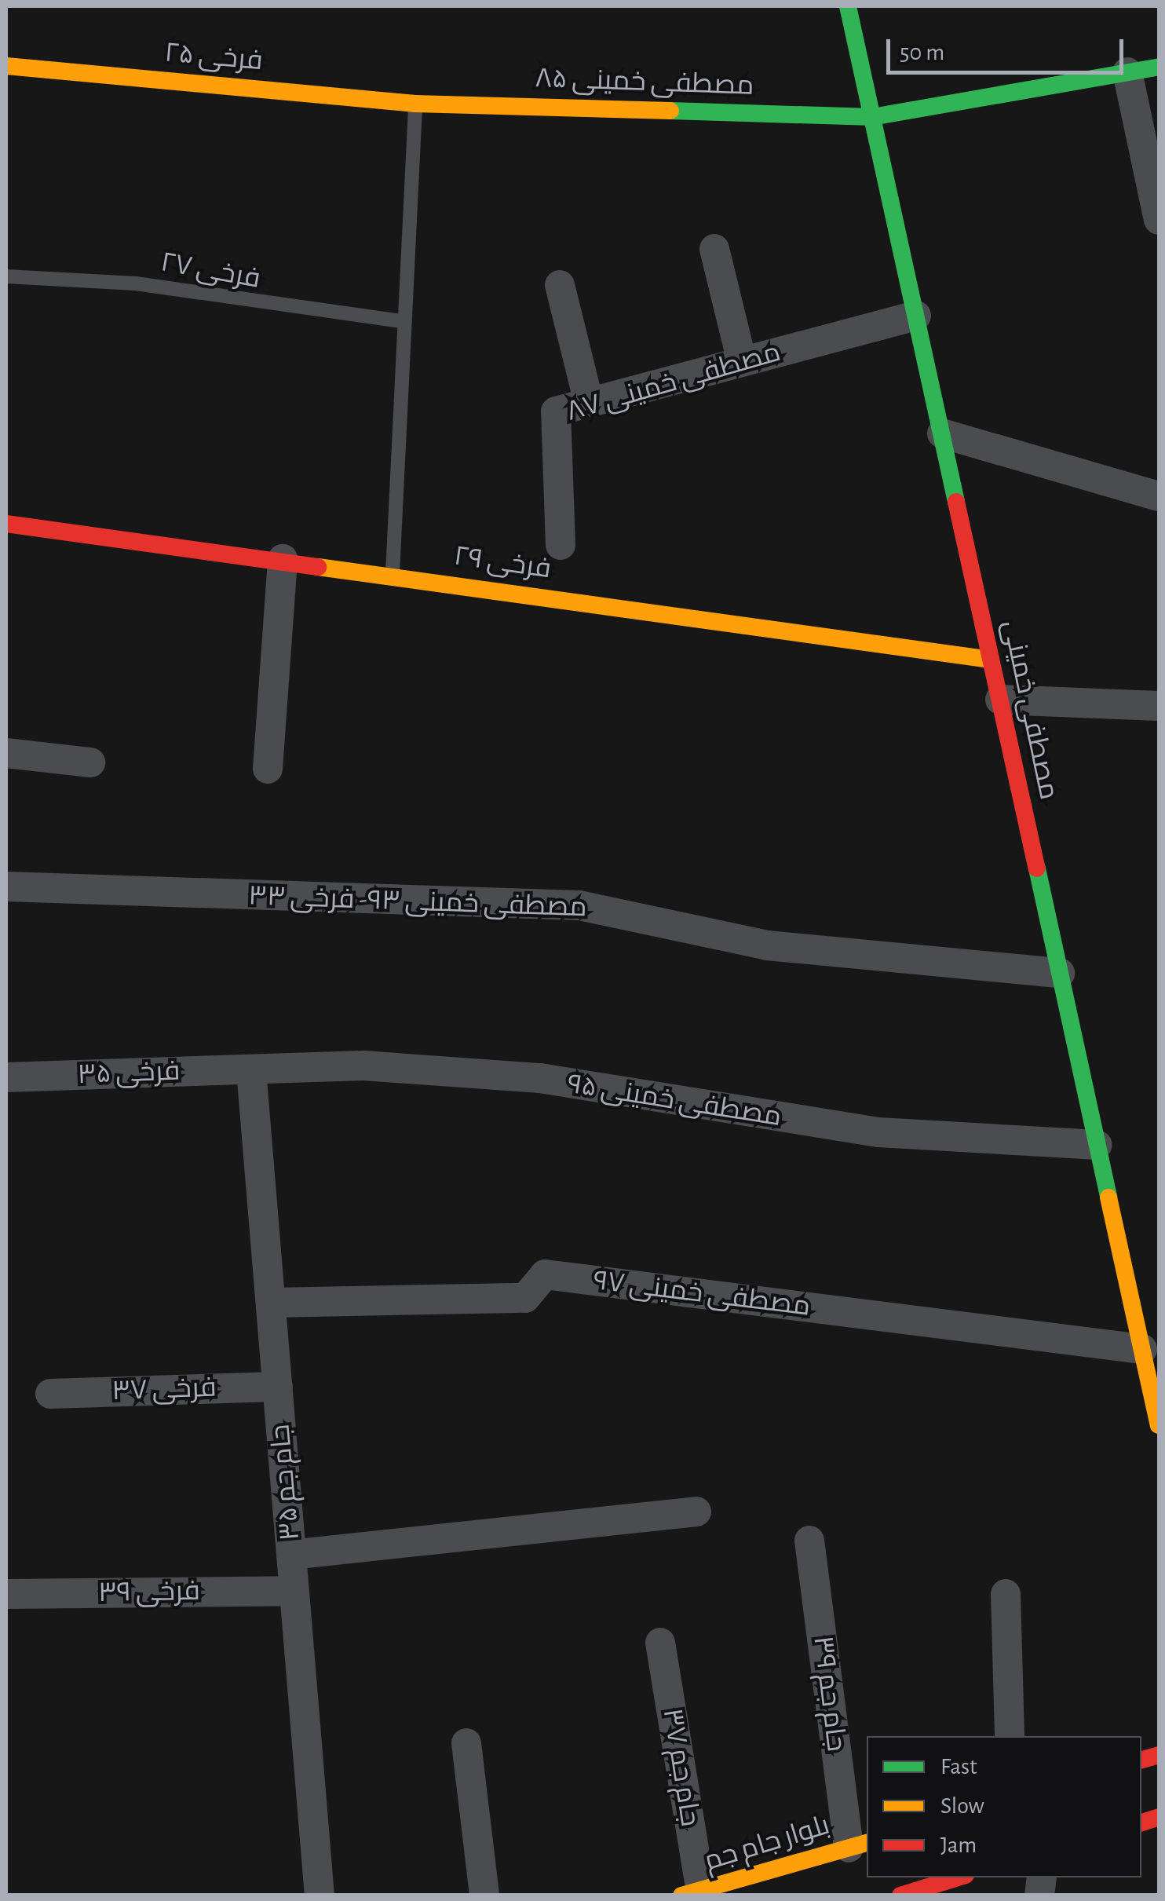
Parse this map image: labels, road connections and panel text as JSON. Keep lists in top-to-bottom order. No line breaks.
{"streets":{"street":["فرخی ۲۵","مصطفی خمینی ۸۵","مصطفی خمینی ۸۷","فرخی ۲۹","مصطفی خمینی","مصطفی خمینی ۹۳- فرخی ۳۳","فرخی ۳۵","مصطفی خمینی ۹۵","مصطفی خمینی ۹۷","فرخی ۳۷","جام جم ۳۵","فرخی ۳۹","جام جم ۳۹","جام جم ۳۷","بلوار جام جم"],"lane":["فرخی ۲۷"]},"crossings":[["فرخی ۲۵","مصطفی خمینی ۸۵"],["مصطفی خمینی ۸۵","مصطفی خمینی"],["مصطفی خمینی ۸۷","مصطفی خمینی"],["فرخی ۲۹","مصطفی خمینی"],["مصطفی خمینی","مصطفی خمینی ۹۳- فرخی ۳۳"],["مصطفی خمینی","مصطفی خمینی ۹۵"],["مصطفی خمینی","مصطفی خمینی ۹۷"],["فرخی ۳۵","مصطفی خمینی ۹۵"],["فرخی ۳۵","جام جم ۳۵"],["مصطفی خمینی ۹۵","جام جم ۳۵"],["مصطفی خمینی ۹۷","جام جم ۳۵"],["فرخی ۳۷","جام جم ۳۵"],["جام جم ۳۵","فرخی ۳۹"],["جام جم ۳۹","بلوار جام جم"],["جام جم ۳۷","بلوار جام جم"]],"legend":["Fast","Slow","Jam"],"scale_bar":"50 m"}
